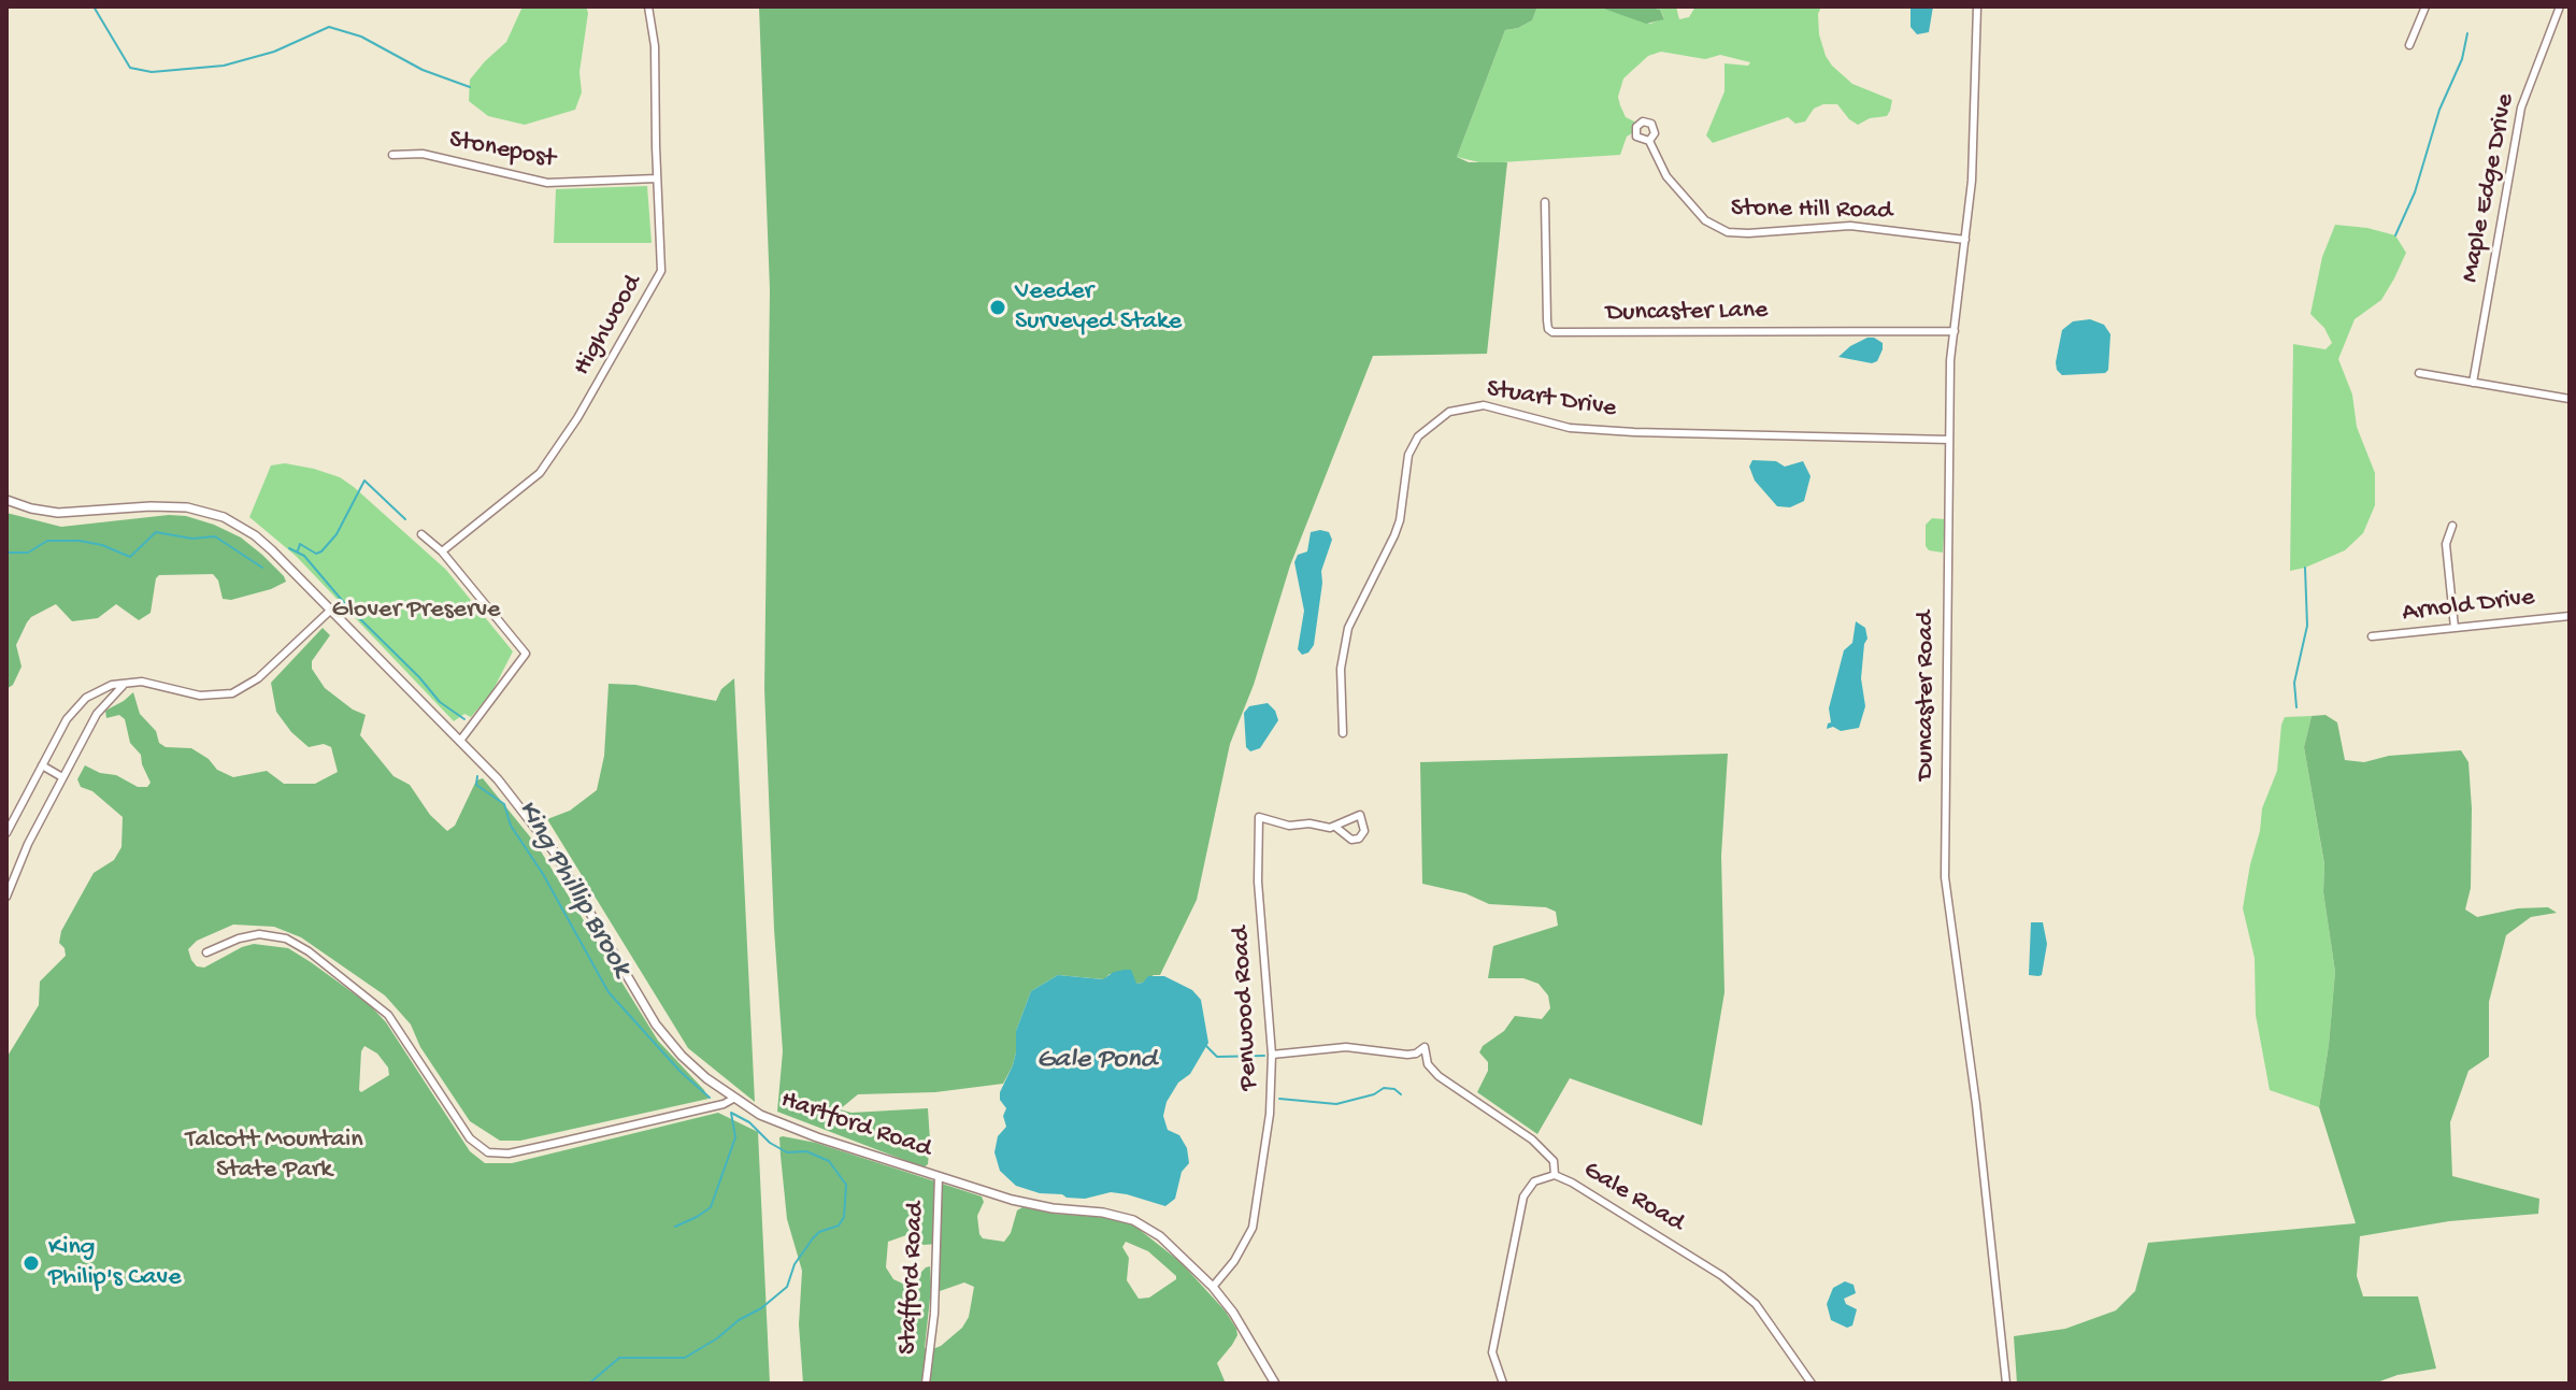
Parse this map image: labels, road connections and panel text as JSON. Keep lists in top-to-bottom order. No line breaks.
{"streets":{"main road":["Hartford Road"],"street":["Stonepost","Maple Edge Drive","Stone Hill Road","Duncaster Lane","Highwood","Stuart Drive","Arnold Drive","Duncaster Road","Penwood Road","Gale Road","Stafford Road"]},"crossings":[["Stonepost","Highwood"],["Stone Hill Road","Duncaster Road"],["Duncaster Lane","Duncaster Road"],["Stuart Drive","Duncaster Road"],["Penwood Road","Hartford Road"],["Hartford Road","Stafford Road"]],"water":["King Phillip Brook","Gale Pond"],"parks":["Glover Preserve","Talcott Mountain State Park"],"places":["Veeder Surveyed Stake","King Philip's Cave"]}
